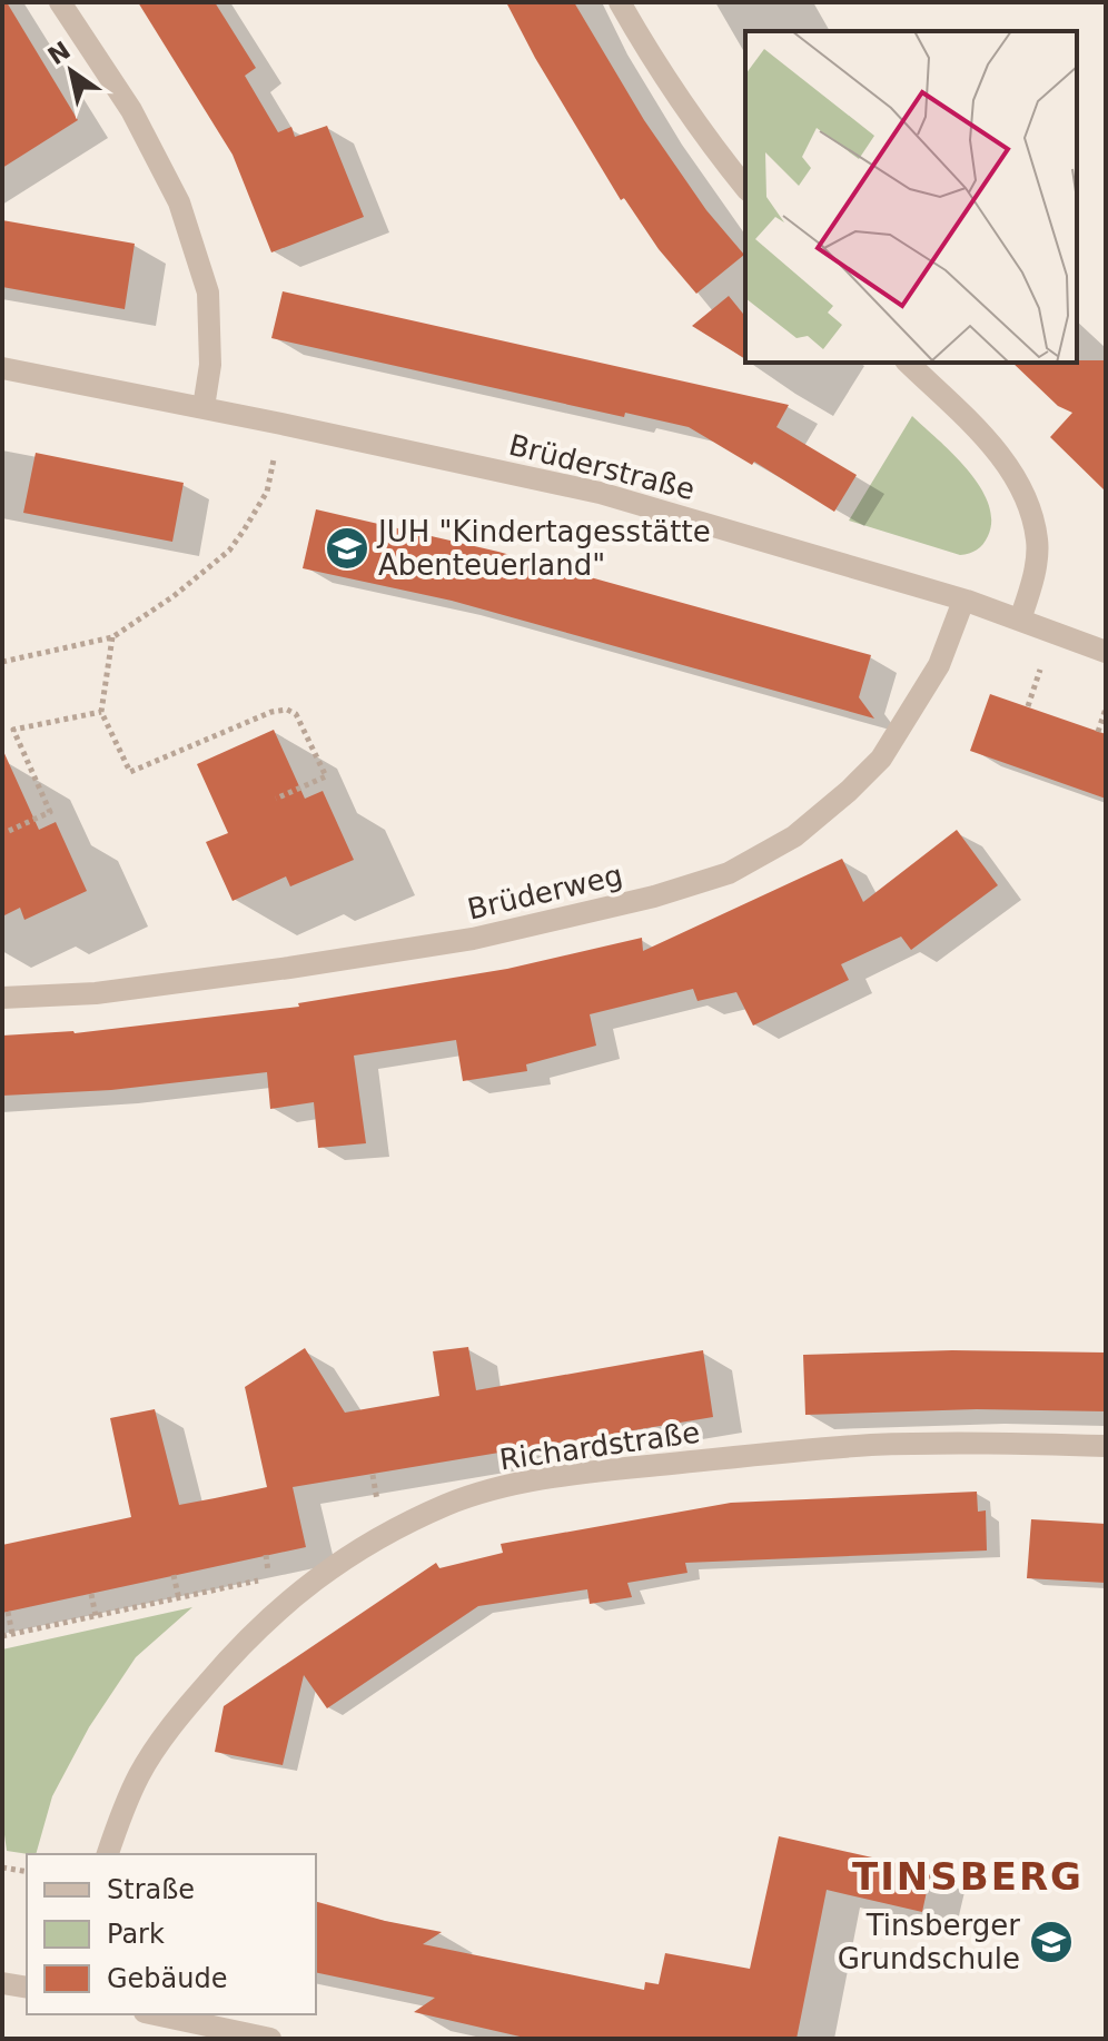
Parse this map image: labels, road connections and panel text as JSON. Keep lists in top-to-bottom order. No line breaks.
{"streets":{"street":["Brüderstraße","Brüderweg","Richardstraße"]},"crossings":[["Brüderstraße","Brüderweg"]],"districts":["TINSBERG"],"places":{"school or university":["JUH \"Kindertagesstätte Abenteuerland\"","Tinsberger Grundschule"]},"legend":["Straße","Park","Gebäude"],"north":"top left"}
